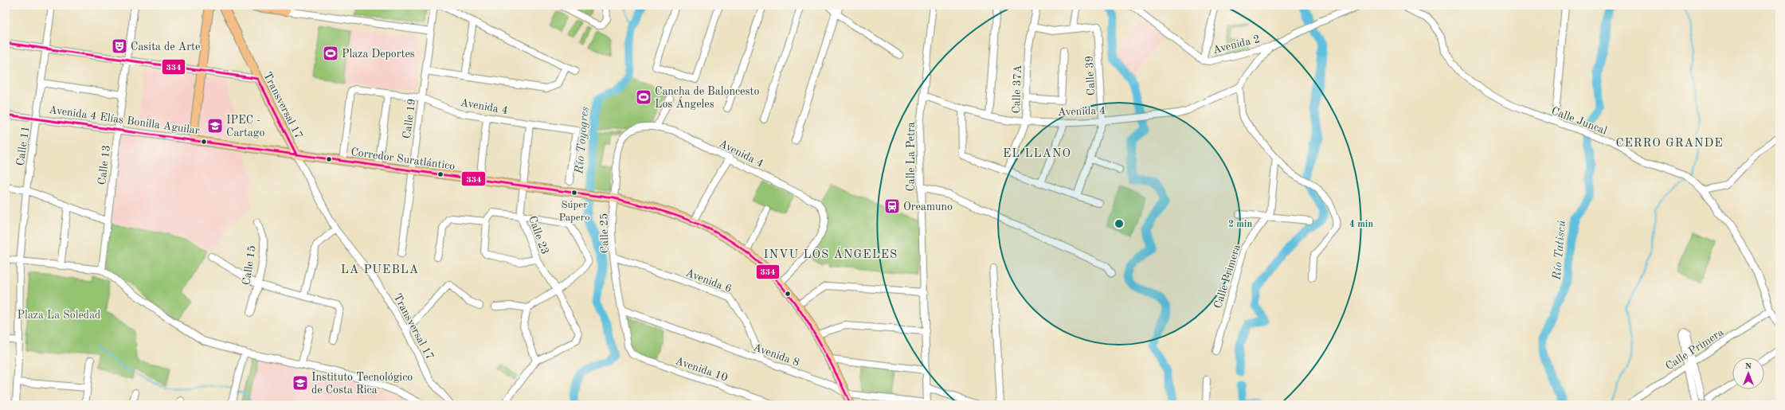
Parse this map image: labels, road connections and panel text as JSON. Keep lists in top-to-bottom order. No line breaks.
{"streets":{"main road":["Transversal 17","Avenida 4 Elías Bonilla Aguilar","Corredor Suratlántico"],"street":["Avenida 2","Calle 39","Calle 37A","Avenida 4","Calle 19","Calle Juncal","Calle 11","Calle La Petra","Calle 13","Calle 25","Calle 23","Calle 15","Calle Primera","Avenida 6","Avenida 8","Avenida 10"]},"crossings":[["Calle 39","Avenida 4"],["Calle 37A","Avenida 4"],["Transversal 17","Avenida 4 Elías Bonilla Aguilar"],["Transversal 17","Corredor Suratlántico"],["Avenida 4","Calle 19"],["Avenida 4","Calle La Petra"],["Avenida 4","Corredor Suratlántico"],["Avenida 4","Calle 25"],["Avenida 4","Calle 23"],["Calle 19","Corredor Suratlántico"],["Avenida 4 Elías Bonilla Aguilar","Calle 11"],["Avenida 4 Elías Bonilla Aguilar","Corredor Suratlántico"],["Avenida 4 Elías Bonilla Aguilar","Calle 13"],["Calle Juncal","Calle Primera"],["Calle La Petra","Avenida 8"],["Corredor Suratlántico","Calle 25"],["Corredor Suratlántico","Calle 23"],["Corredor Suratlántico","Avenida 8"],["Calle 25","Avenida 6"],["Calle 25","Avenida 8"],["Calle 25","Avenida 10"],["Avenida 6","Avenida 8"]],"districts":["CERRO GRANDE","EL LLANO","INVU LOS ÁNGELES","LA PUEBLA"],"water":["Río Toyogres","Río Tatiscú"],"parks":["Plaza La Soledad"],"places":{"theatre":["Casita de Arte"],"sports":["Plaza Deportes","Cancha de Baloncesto Los Ángeles"],"school or university":["IPEC - Cartago","Instituto Tecnológico de Costa Rica"],"other":["Súper Papero"],"station":["Oreamuno"]},"lines":["transit line 334"],"north":"top","rings":["2 min","4 min"]}
